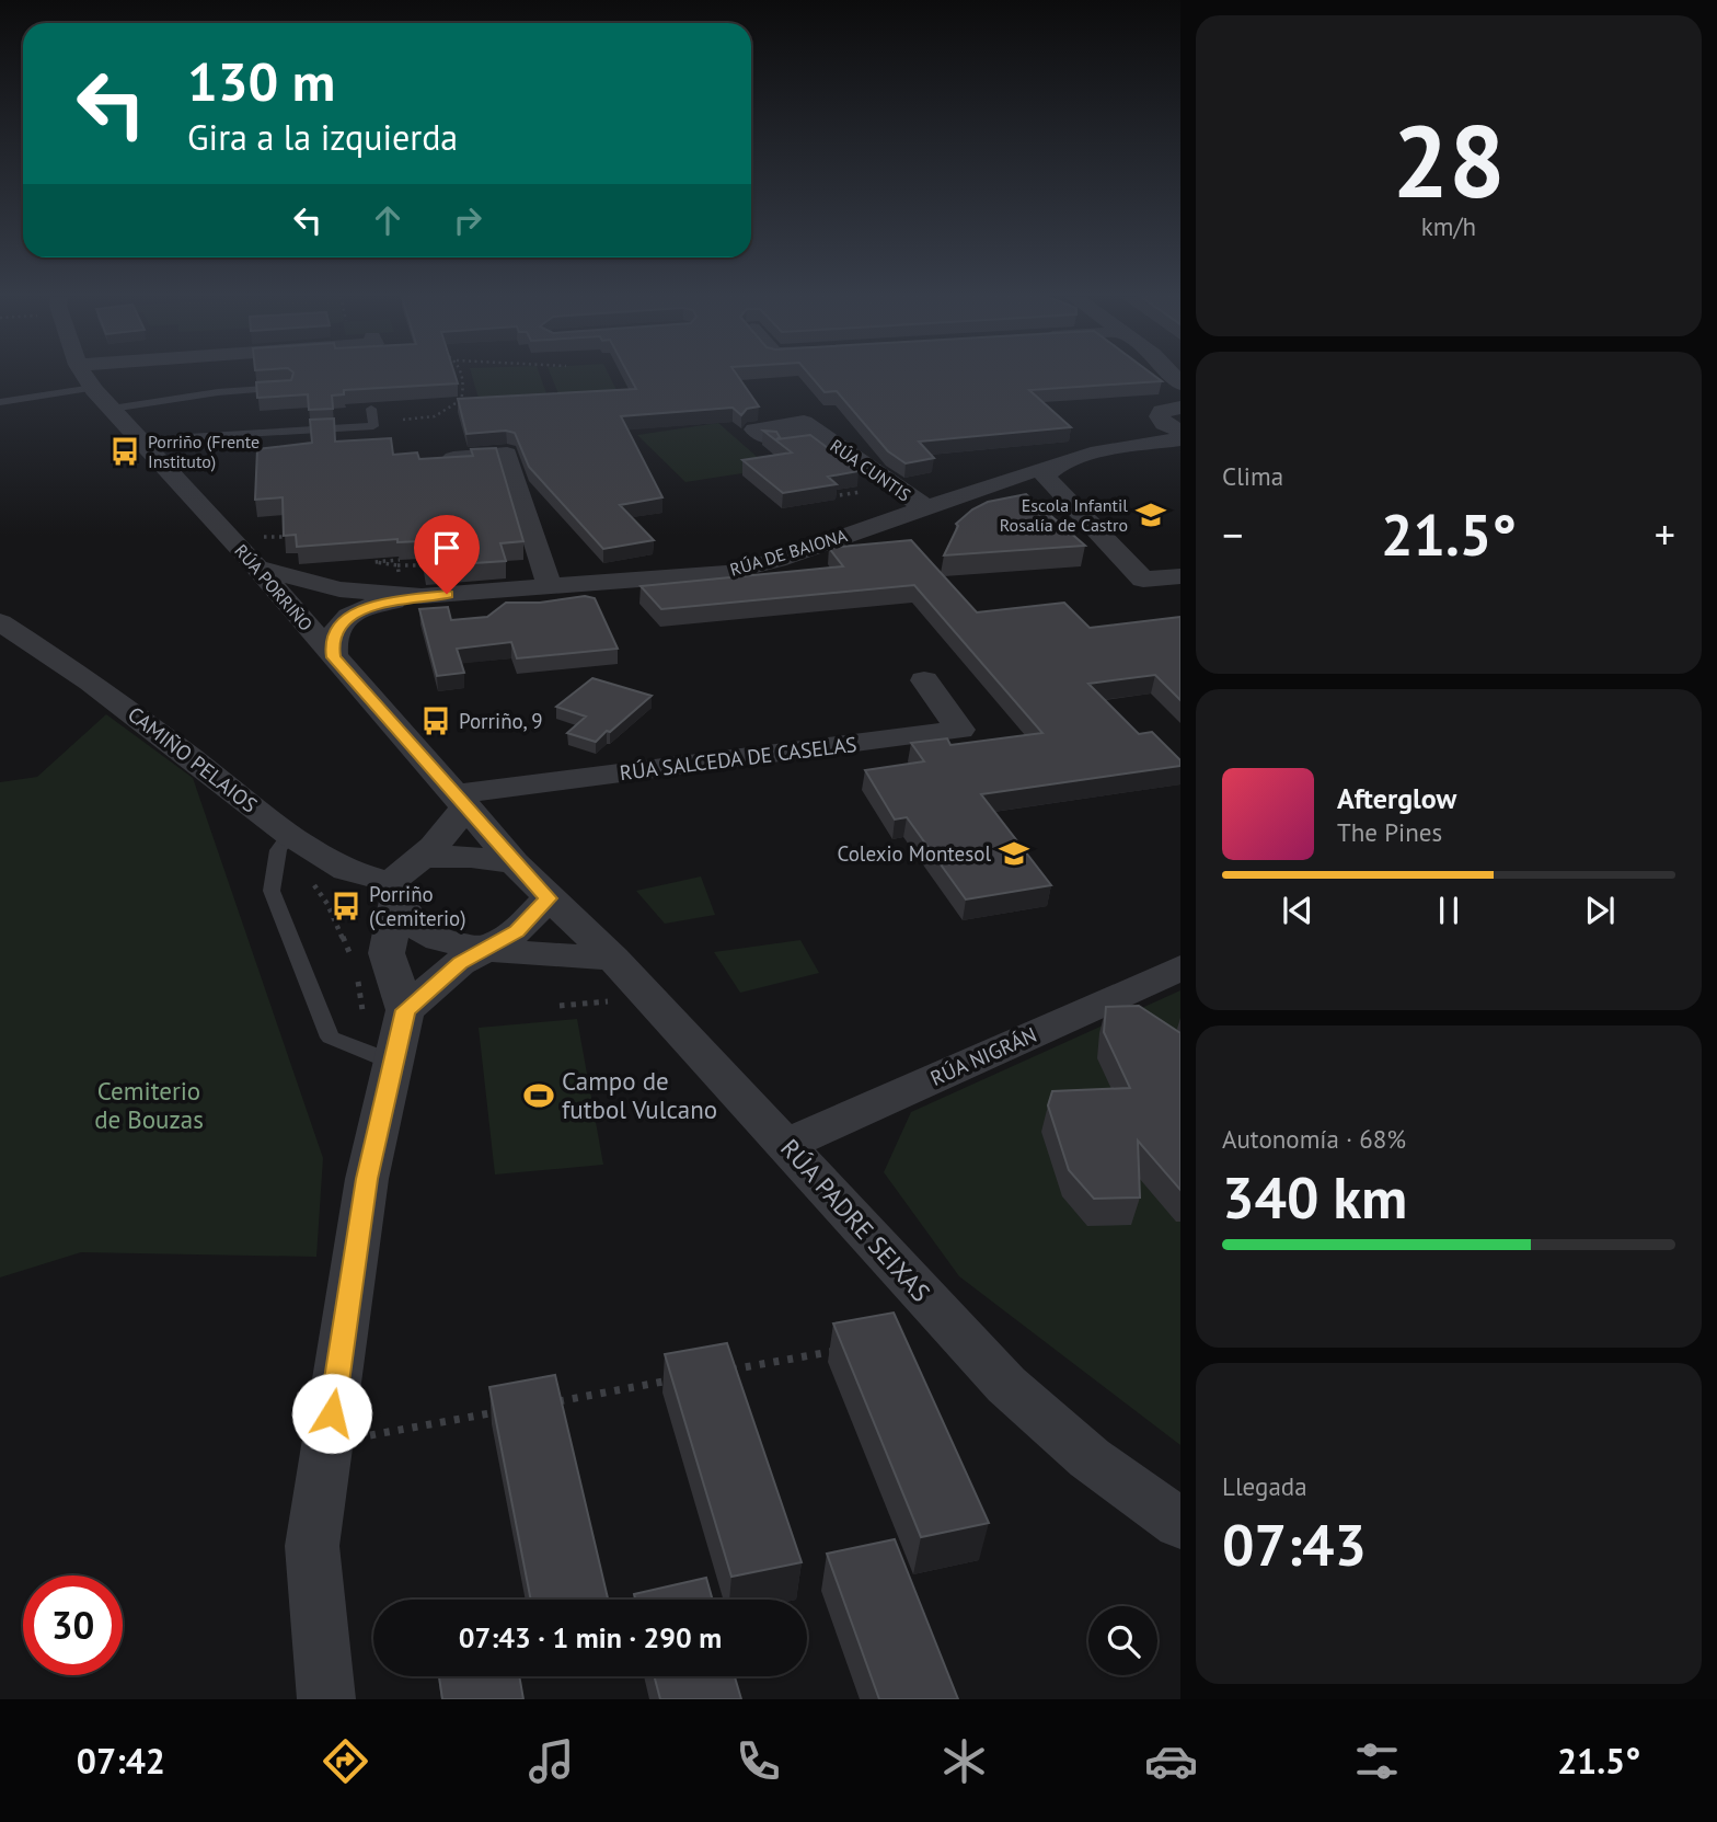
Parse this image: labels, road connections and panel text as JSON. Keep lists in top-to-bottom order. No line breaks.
{"streets":{"street":["RÚA CUNTIS","RÚA DE BAIONA","RÚA PORRIÑO","RÚA SALCEDA DE CASELAS","CAMIÑO PELAIOS","RÚA NIGRÁN","RÚA PADRE SEIXAS"]},"crossings":[["RÚA CUNTIS","RÚA DE BAIONA"],["RÚA DE BAIONA","RÚA PORRIÑO"],["RÚA PORRIÑO","RÚA SALCEDA DE CASELAS"],["RÚA PORRIÑO","RÚA PADRE SEIXAS"],["RÚA NIGRÁN","RÚA PADRE SEIXAS"]],"parks":["Cemiterio de Bouzas"],"places":{"bus stop":["Porriño (Frente Instituto)","Porriño, 9","Porriño (Cemiterio)"],"school or university":["Escola Infantil Rosalía de Castro","Colexio Montesol"],"sports":["Campo de futbol Vulcano"]},"page":{"tile":[["28","km/h"],"Clima",["Autonomía · 68%","340 km"],["Llegada","07:43"]],"turn":["130 m","Gira a la izquierda"],"heat":["−","21.5°","+"],"song":["Afterglow","The Pines"],"limit":"30","trip":"07:43 · 1 min · 290 m","tabs":["07:42","21.5°"]}}
